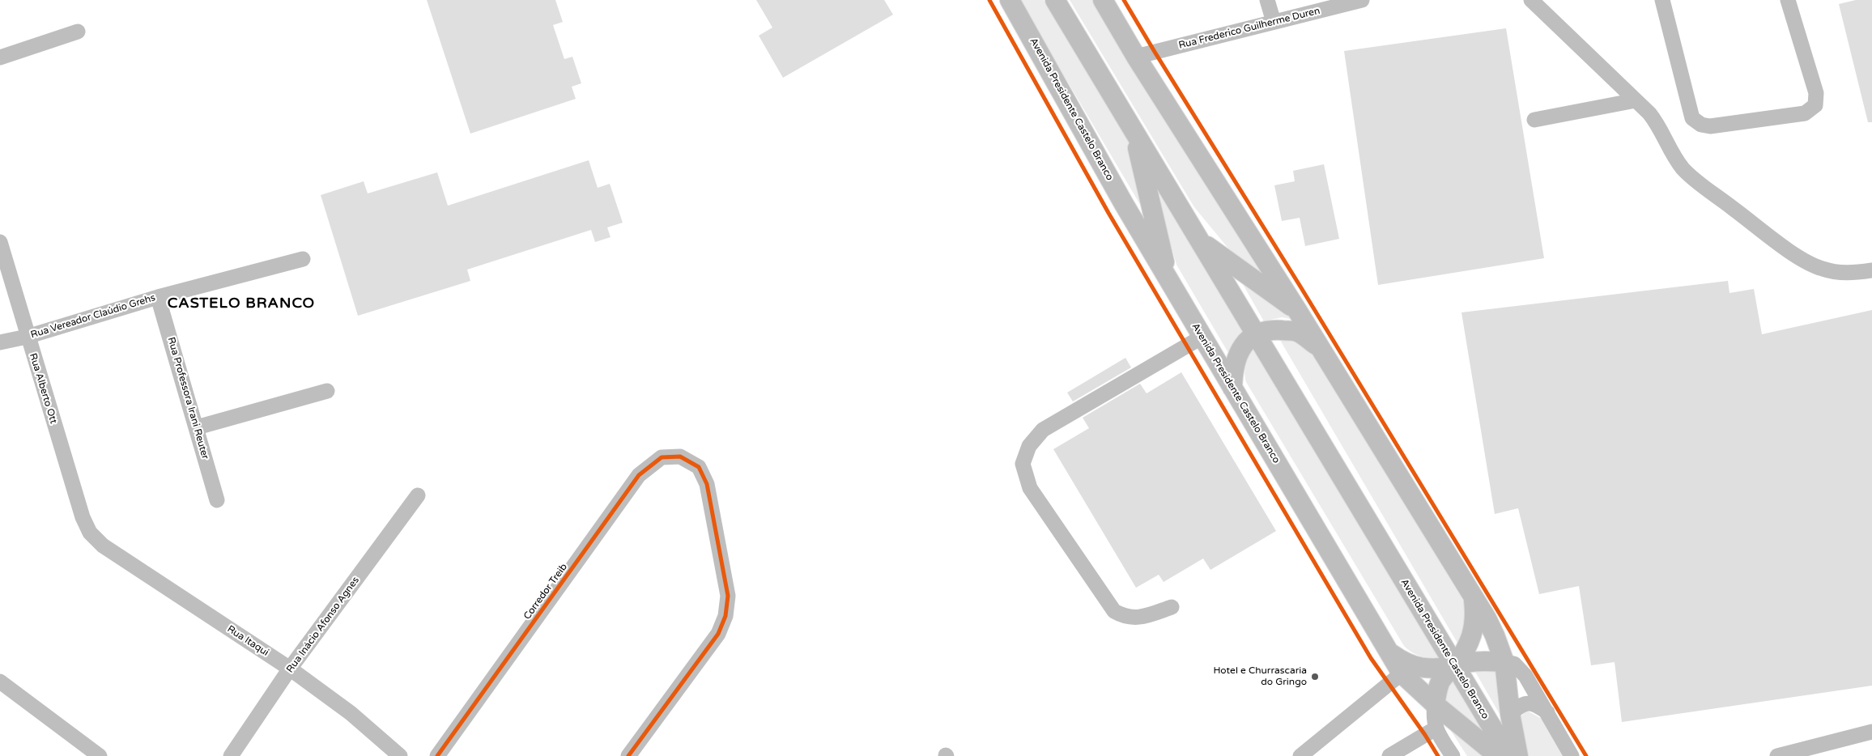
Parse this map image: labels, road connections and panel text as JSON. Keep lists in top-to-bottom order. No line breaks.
{"streets":{"main road":["Avenida Presidente Castelo Branco"],"street":["Rua Frederico Guilherme Duren","Rua Vereador Claúdio Grehs","Rua Alberto Ott","Rua Professora Irani Reuter","Corredor Treib","Rua Inácio Afonso Agnes","Rua Itaqui"]},"crossings":[["Rua Vereador Claúdio Grehs","Rua Alberto Ott"],["Rua Vereador Claúdio Grehs","Rua Professora Irani Reuter"],["Rua Alberto Ott","Rua Itaqui"],["Rua Inácio Afonso Agnes","Rua Itaqui"]],"districts":["CASTELO BRANCO"],"places":["Hotel e Churrascaria do Gringo"]}
